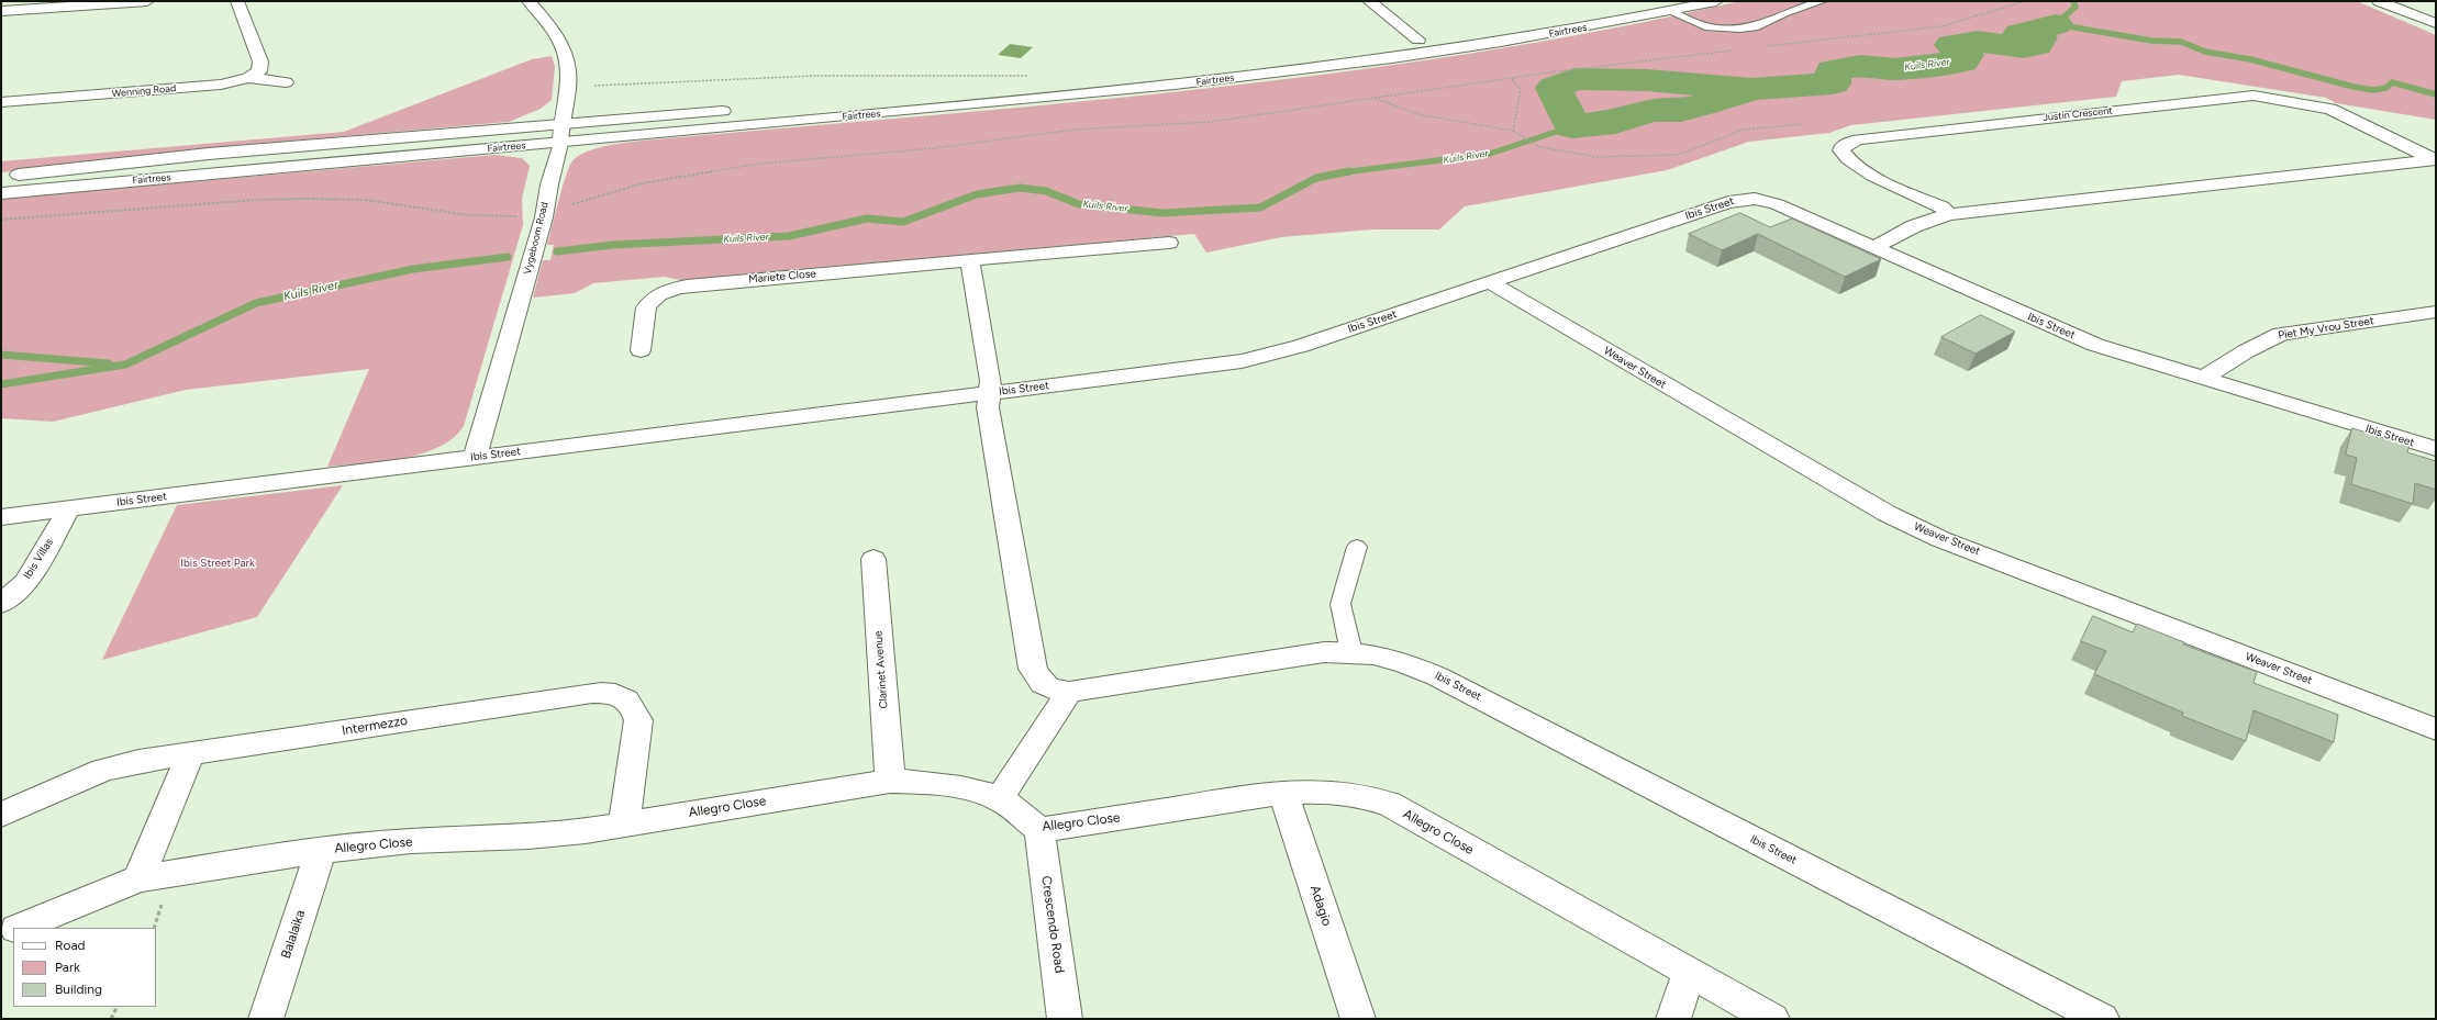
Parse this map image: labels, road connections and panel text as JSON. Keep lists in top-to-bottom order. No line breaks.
{"streets":{"street":["Fairtrees","Wenning Road","Justin Crescent","Ibis Street","Vygeboom Road","Mariete Close","Piet My Vrou Street","Weaver Street","Ibis Villas","Clarinet Avenue","Intermezzo","Allegro Close","Adagio","Crescendo Road","Balalaika"]},"crossings":[["Fairtrees","Vygeboom Road"],["Justin Crescent","Ibis Street"],["Ibis Street","Vygeboom Road"],["Ibis Street","Piet My Vrou Street"],["Ibis Street","Weaver Street"],["Ibis Street","Ibis Villas"],["Clarinet Avenue","Allegro Close"],["Intermezzo","Allegro Close"],["Allegro Close","Adagio"],["Allegro Close","Crescendo Road"],["Allegro Close","Balalaika"]],"water":["Kuils River"],"parks":["Ibis Street Park"],"legend":["Road","Park","Building"]}
